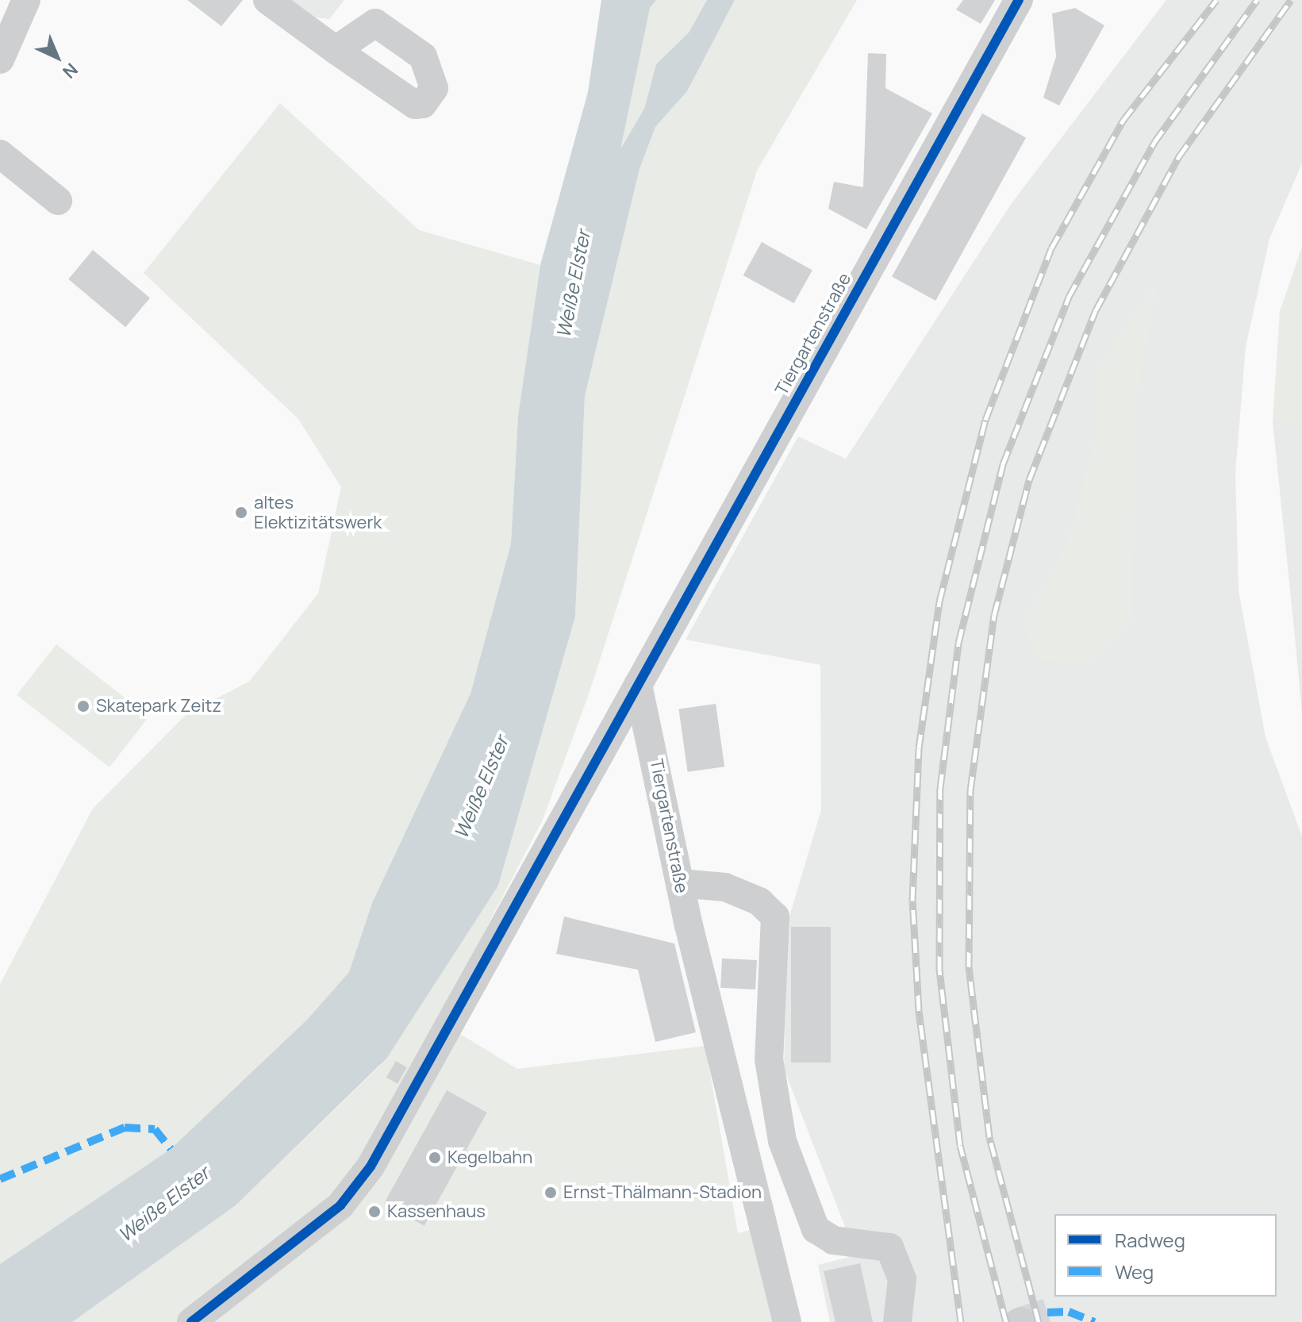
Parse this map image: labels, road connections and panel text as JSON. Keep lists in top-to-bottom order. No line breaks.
{"streets":{"street":["Tiergartenstraße"]},"water":["Weiße Elster"],"places":["altes Elektizitätswerk","Skatepark Zeitz","Kegelbahn","Ernst-Thälmann-Stadion","Kassenhaus"],"legend":["Radweg","Weg"],"north":"bottom right"}
